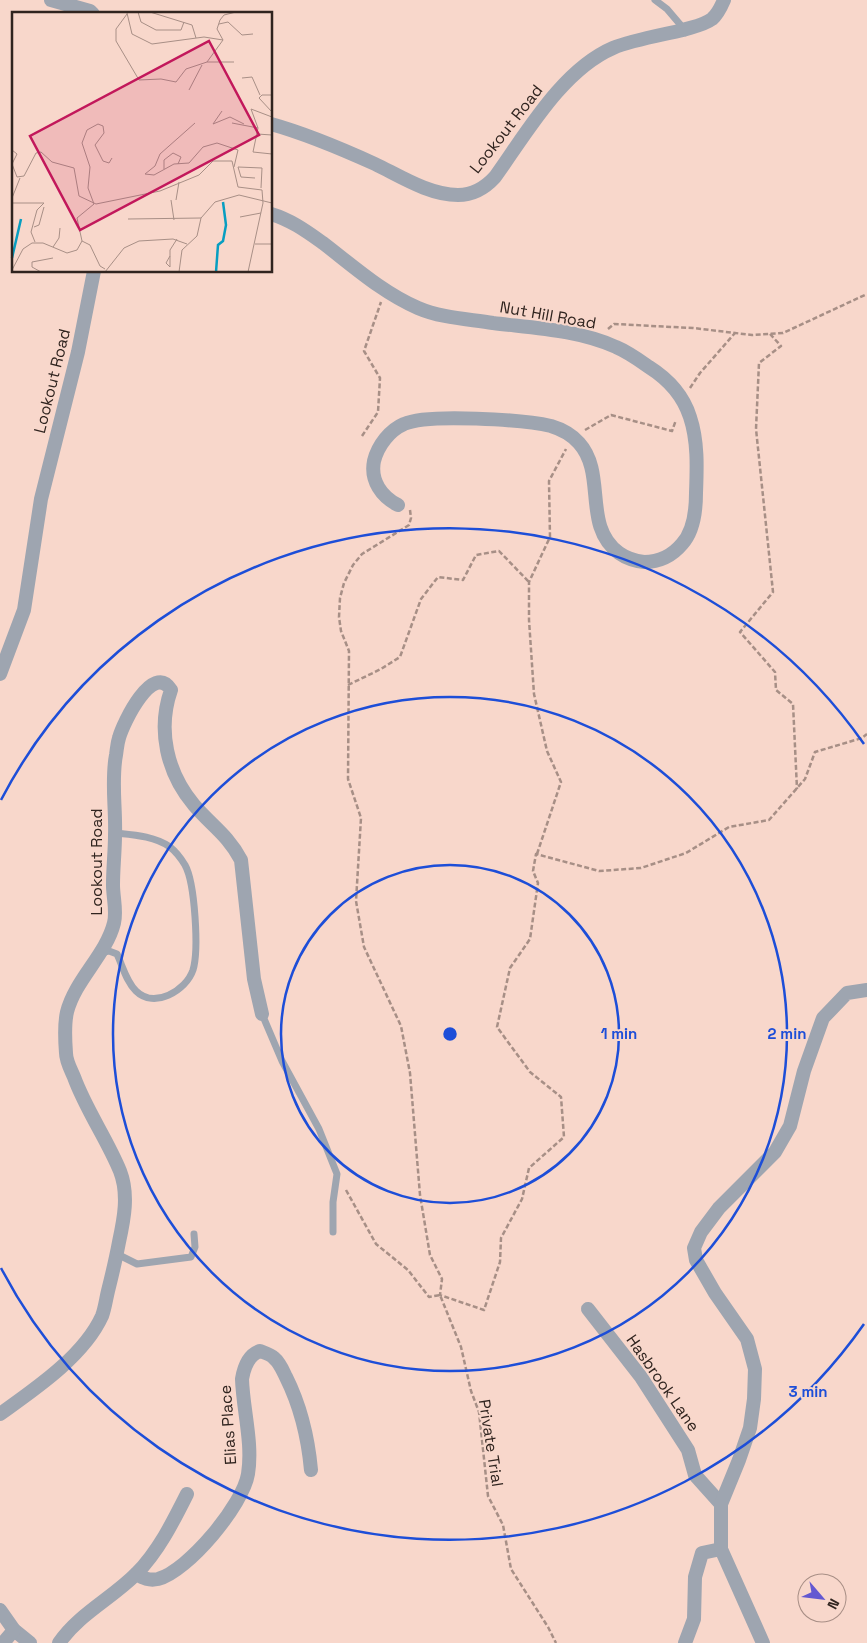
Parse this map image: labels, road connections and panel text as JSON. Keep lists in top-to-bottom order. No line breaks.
{"streets":{"street":["Lookout Road","Nut Hill Road","Hasbrook Lane","Elias Place"],"path":["Private Trial"]},"crossings":[["Nut Hill Road","Private Trial"]],"north":"bottom right","rings":["1 min","2 min","3 min"]}
